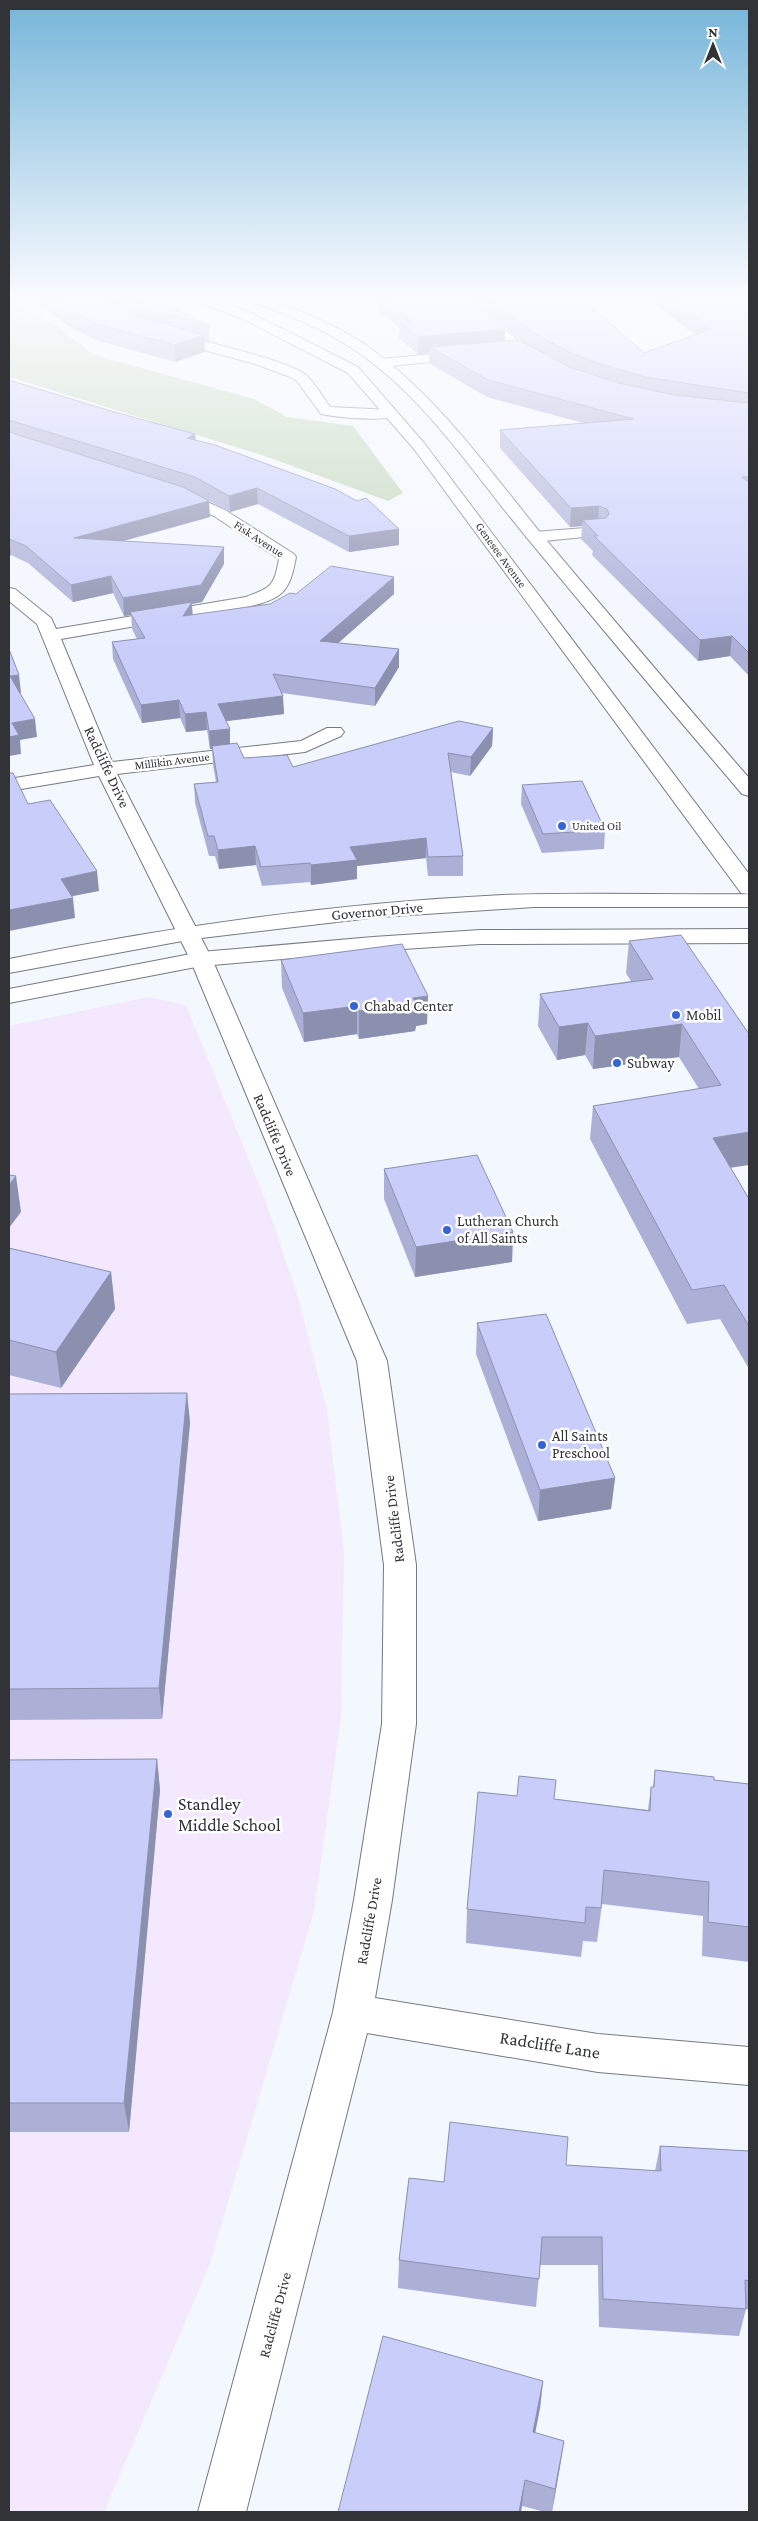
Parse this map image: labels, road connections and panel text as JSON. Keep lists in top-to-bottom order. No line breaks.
{"streets":{"main road":["Fisk Avenue","Genesee Avenue","Millikin Avenue","Radcliffe Drive","Governor Drive","Radcliffe Lane"]},"crossings":[["Fisk Avenue","Radcliffe Drive"],["Millikin Avenue","Radcliffe Drive"],["Radcliffe Drive","Governor Drive"],["Radcliffe Drive","Radcliffe Lane"]],"places":["United Oil","Chabad Center","Mobil","Subway","Lutheran Church of All Saints","All Saints Preschool","Standley Middle School"],"north":"top"}
